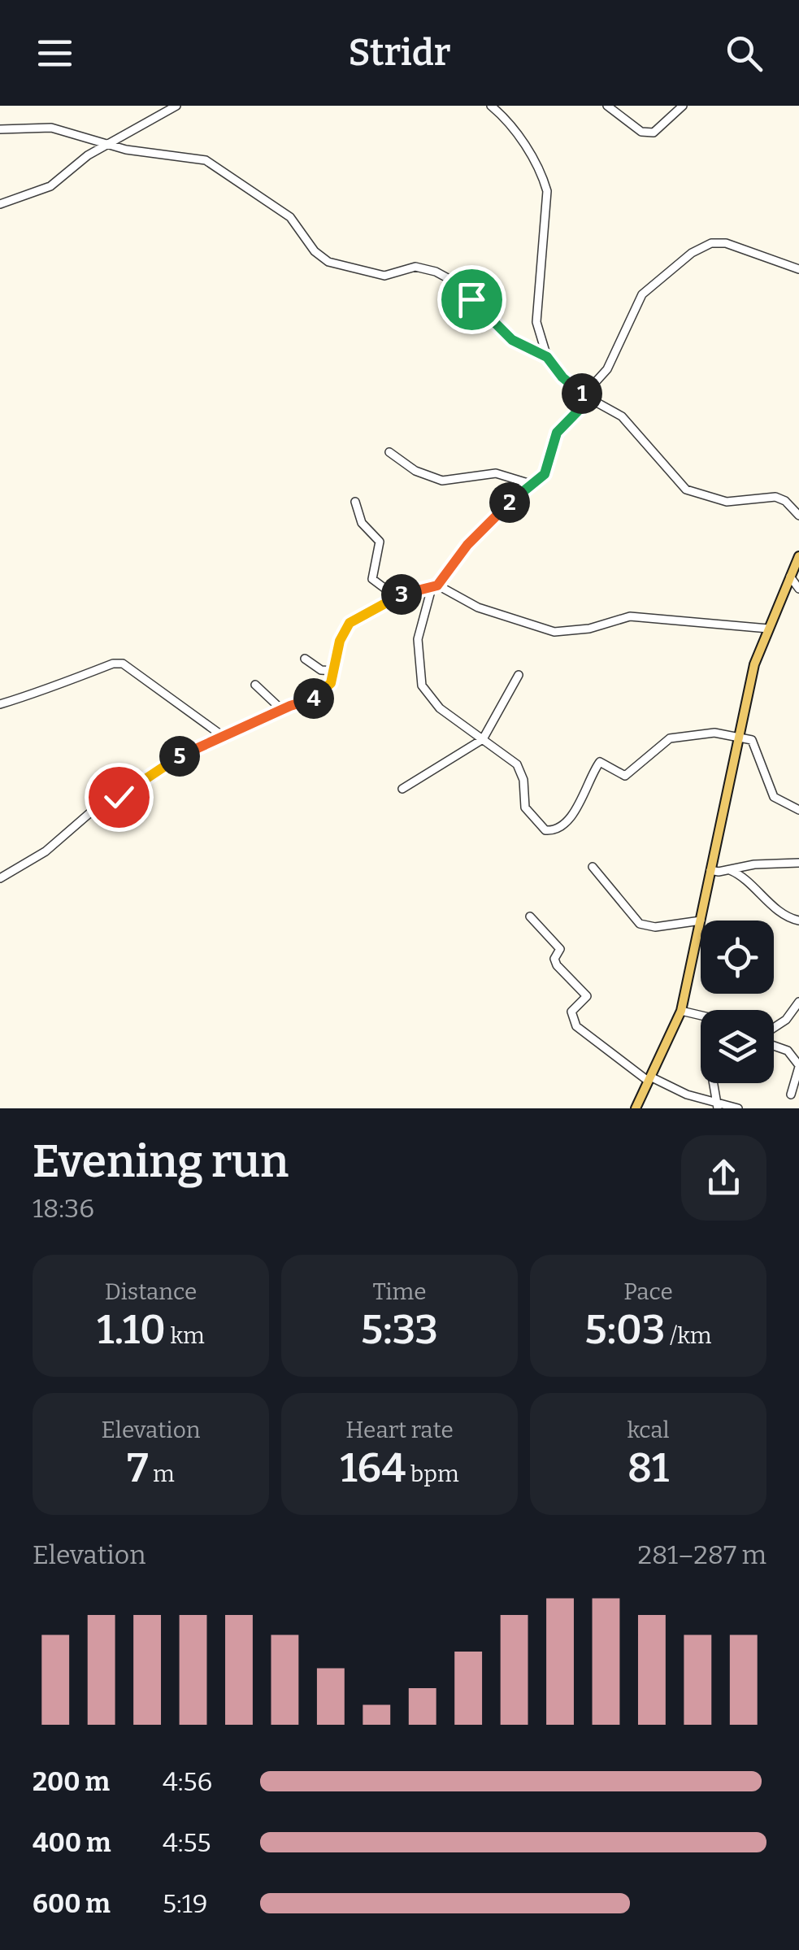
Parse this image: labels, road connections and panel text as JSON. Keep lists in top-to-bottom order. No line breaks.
{"page":{"header":"Stridr","pins":["1","2","3","4","5"],"heading":["Evening run","18:36"],"stats":[["Distance","1.10 km"],["Time","5:33"],["Pace","5:03 /km"],["Elevation","7 m"],["Heart rate","164 bpm"],["kcal","81"]],"chart":["Elevation","281–287 m"],"list":[{"name":"200 m","note":"4:56"},{"name":"400 m","note":"4:55"},{"name":"600 m","note":"5:19"}]}}
